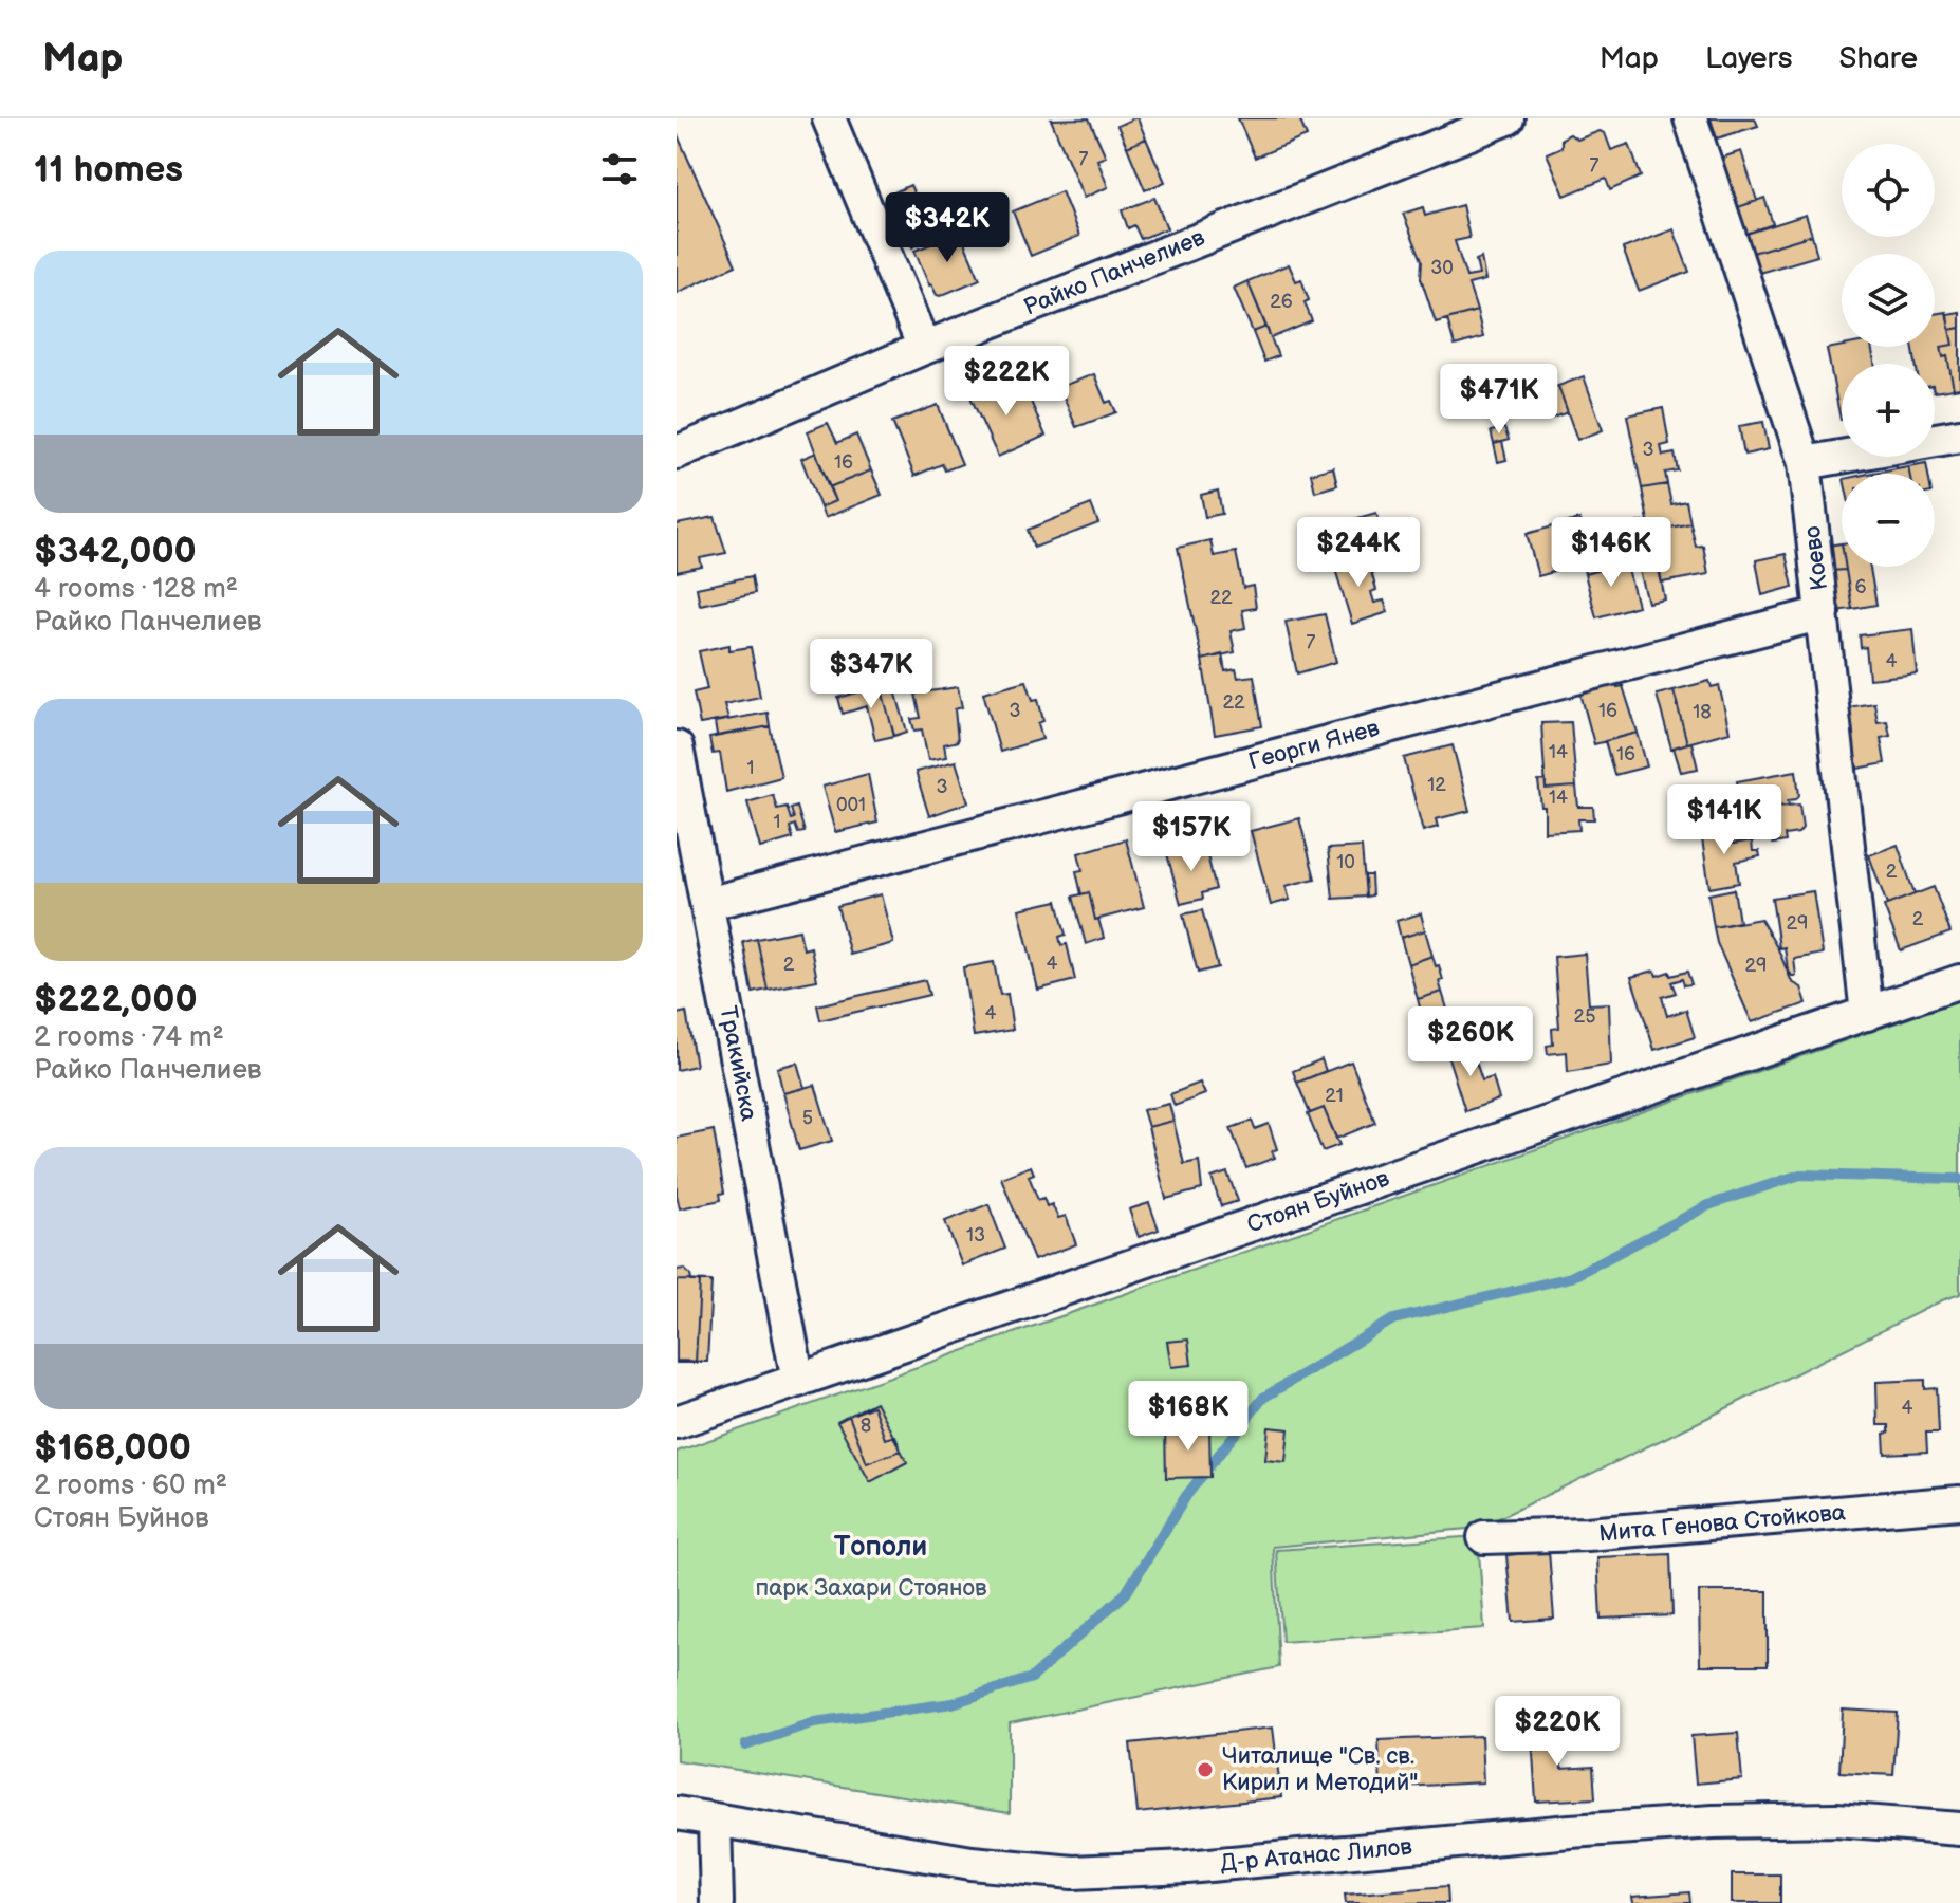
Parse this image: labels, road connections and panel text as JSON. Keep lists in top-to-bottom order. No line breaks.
{"streets":{"street":["Райко Панчелиев","Коево","Георги Янев","Тракийска","Стоян Буйнов","Мита Генова Стойкова","Д-р Атанас Лилов"]},"crossings":[["Коево","Георги Янев"],["Коево","Стоян Буйнов"],["Георги Янев","Тракийска"],["Тракийска","Стоян Буйнов"]],"districts":["Тополи"],"parks":["парк Захари Стоянов"],"places":["Читалище \"Св. св. Кирил и Методий\""],"house_numbers":["7","7","30","26","3","16","6","22","7","4","22","3","16","18","14","16","1","12","3","14","001","1","10","2","2","29","4","2","29","4","25","21","5","13","4","8"],"page":{"header":"Map","nav":["Map","Layers","Share"],"heading":"11 homes","map_buttons":["+","−"],"price":["$342K","$222K","$471K","$244K","$146K","$347K","$141K","$157K","$260K","$168K","$220K"],"list":[{"name":"$342,000","note":"4 rooms · 128 m² · Райко Панчелиев"},{"name":"$222,000","note":"2 rooms · 74 m² · Райко Панчелиев"},{"name":"$168,000","note":"2 rooms · 60 m² · Стоян Буйнов"}]}}
